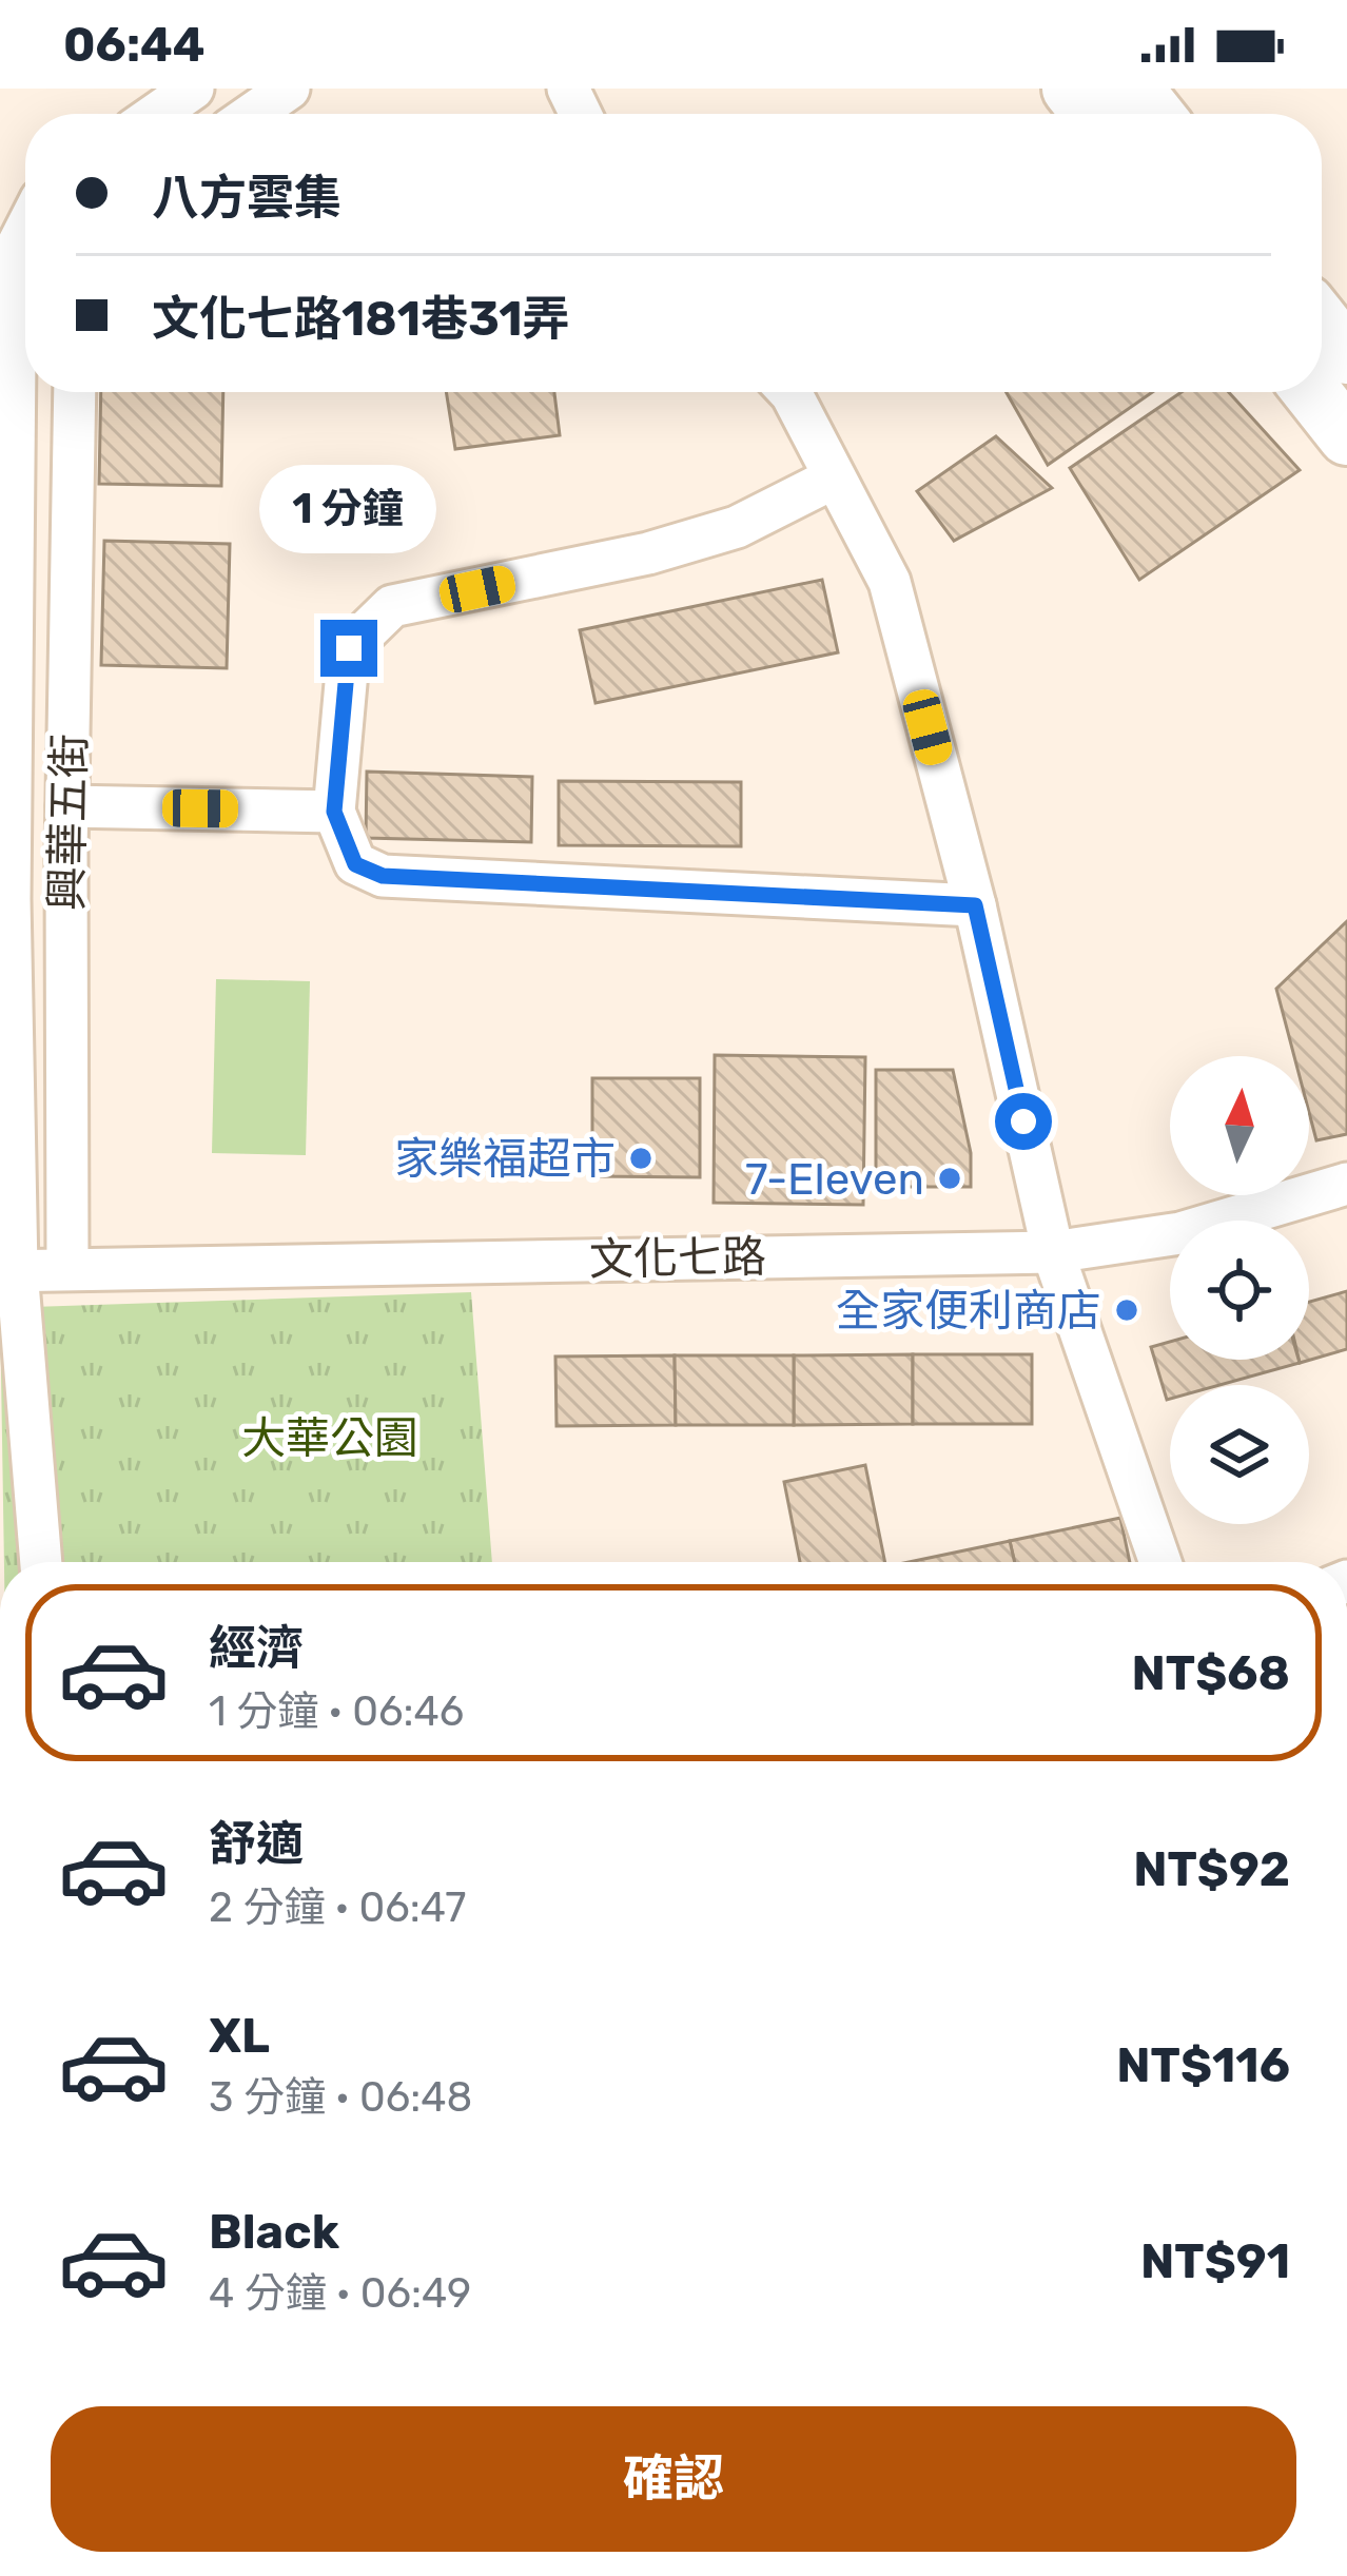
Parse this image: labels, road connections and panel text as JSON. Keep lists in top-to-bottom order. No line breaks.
{"streets":{"street":["興華五街","文化七路"]},"crossings":[["興華五街","文化七路"]],"parks":["大華公園"],"places":["家樂福超市","7-Eleven","全家便利商店"],"north":"top","page":{"status":"06:44","banner":["八方雲集","文化七路181巷31弄"],"bubble":"1 分鐘","list":[{"name":"經濟","note":"1 分鐘 · 06:46","value":"NT$68"},{"name":"舒適","note":"2 分鐘 · 06:47","value":"NT$92"},{"name":"XL","note":"3 分鐘 · 06:48","value":"NT$116"},{"name":"Black","note":"4 分鐘 · 06:49","value":"NT$91"}],"buttons":"確認"}}
